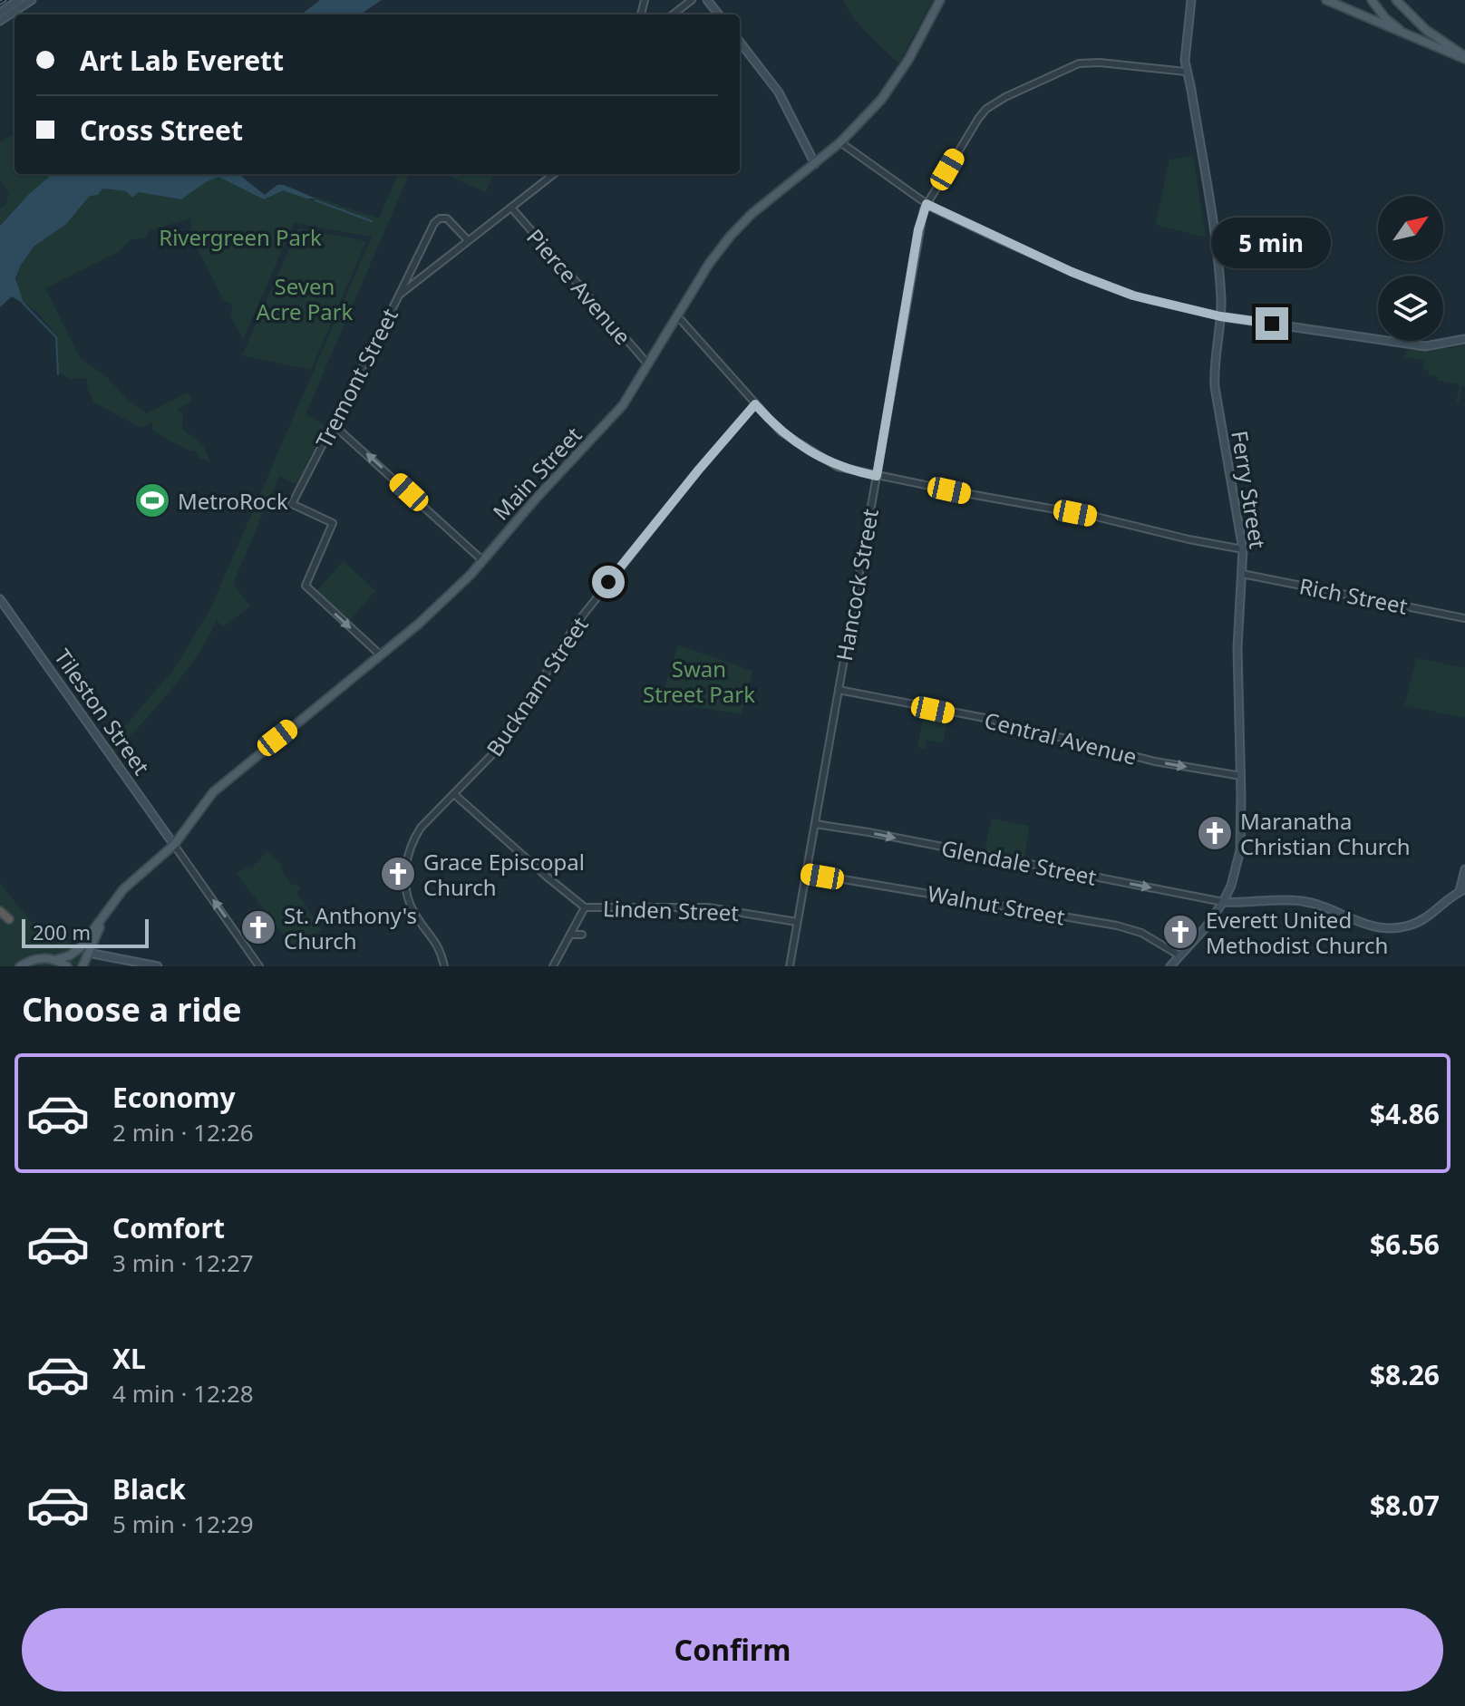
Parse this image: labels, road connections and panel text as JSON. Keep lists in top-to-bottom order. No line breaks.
{"streets":{"main road":["Main Street","Ferry Street","Tileston Street"],"street":["Pierce Avenue","Tremont Street","Hancock Street","Rich Street","Bucknam Street","Central Avenue","Glendale Street","Walnut Street","Linden Street"]},"crossings":[["Pierce Avenue","Main Street"],["Tremont Street","Main Street"],["Main Street","Tileston Street"],["Ferry Street","Hancock Street"],["Ferry Street","Rich Street"],["Ferry Street","Central Avenue"],["Ferry Street","Glendale Street"],["Ferry Street","Walnut Street"],["Hancock Street","Central Avenue"],["Hancock Street","Glendale Street"],["Hancock Street","Walnut Street"],["Hancock Street","Linden Street"],["Bucknam Street","Linden Street"]],"one_way":["Central Avenue","Glendale Street"],"parks":["Rivergreen Park","Seven Acre Park","Swan Street Park"],"places":{"sports":["MetroRock"],"church":["Maranatha Christian Church","Grace Episcopal Church","St. Anthony's Church","Everett United Methodist Church"]},"scale_bar":"200 m","north":"top right","page":{"banner":["Art Lab Everett","Cross Street"],"bubble":"5 min","scale":"200 m","heading":"Choose a ride","list":[{"name":"Economy","note":"2 min · 12:26","value":"$4.86"},{"name":"Comfort","note":"3 min · 12:27","value":"$6.56"},{"name":"XL","note":"4 min · 12:28","value":"$8.26"},{"name":"Black","note":"5 min · 12:29","value":"$8.07"}],"buttons":"Confirm"}}
